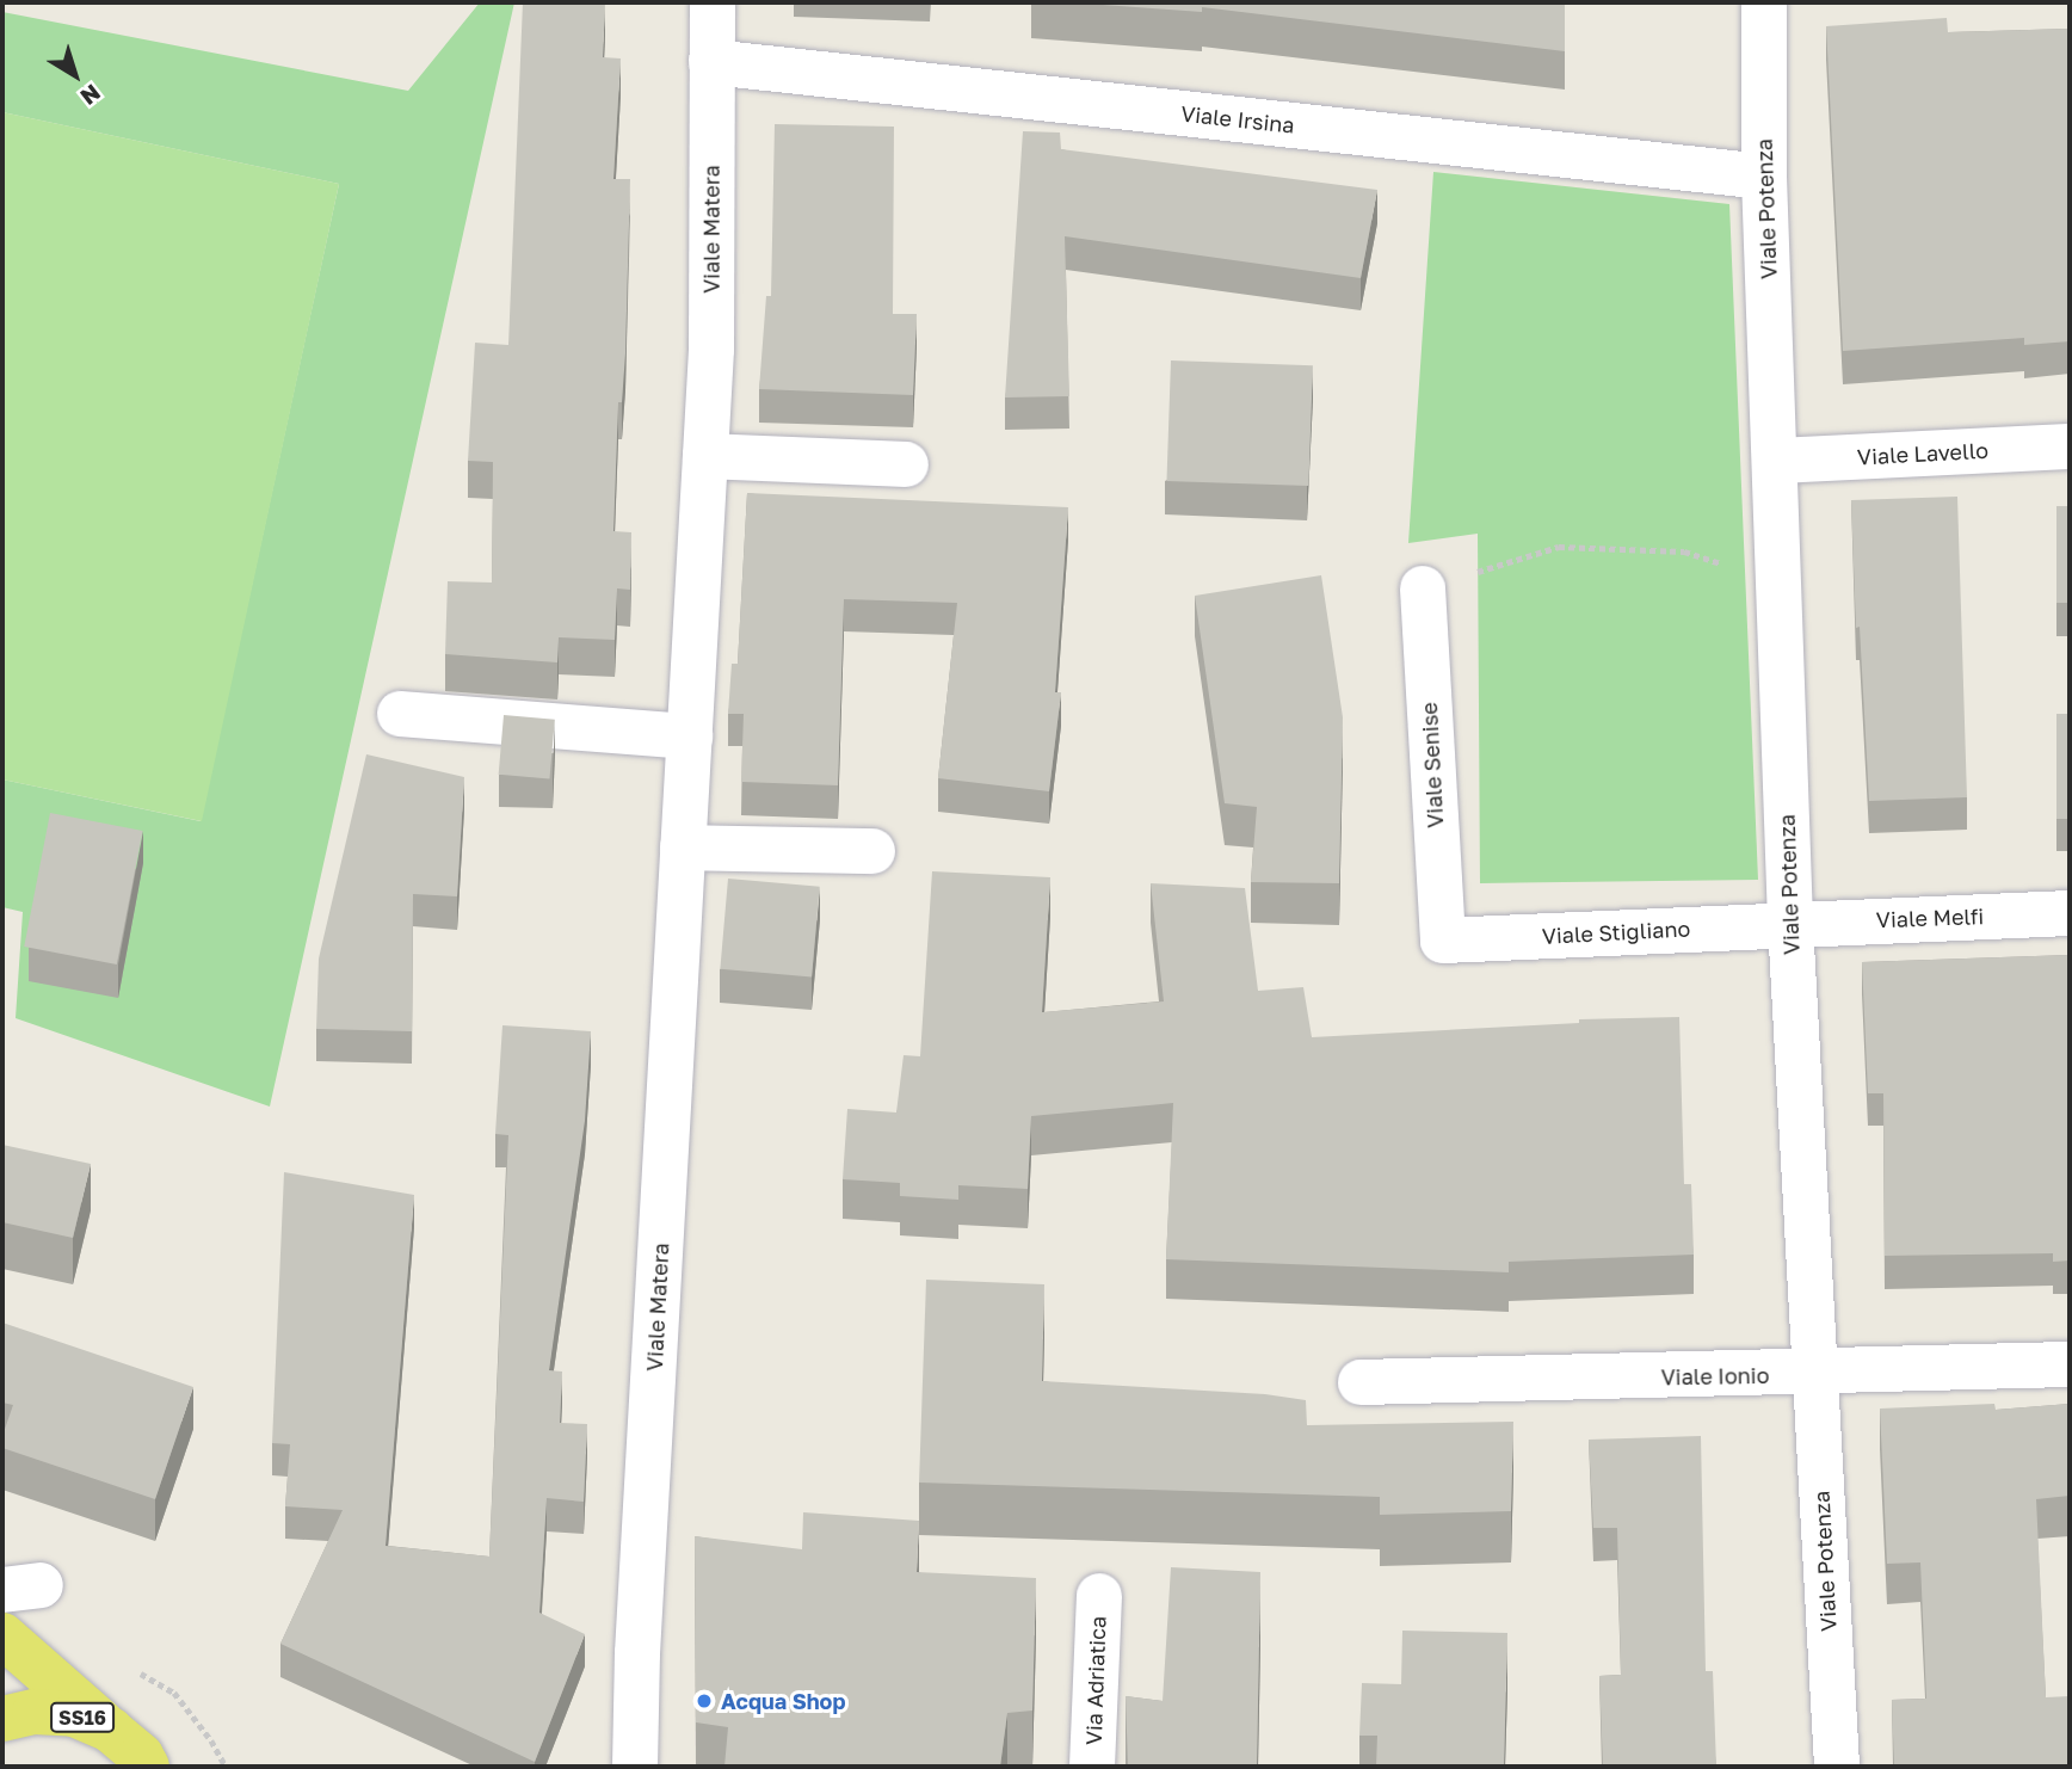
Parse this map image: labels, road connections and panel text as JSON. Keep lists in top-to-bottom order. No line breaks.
{"streets":{"main road":["SS16"],"street":["Viale Irsina","Viale Potenza","Viale Matera","Viale Lavello","Viale Senise","Viale Melfi","Viale Stigliano","Viale Ionio","Via Adriatica"]},"crossings":[["Viale Irsina","Viale Potenza"],["Viale Irsina","Viale Matera"],["Viale Potenza","Viale Lavello"],["Viale Potenza","Viale Melfi"],["Viale Potenza","Viale Stigliano"],["Viale Potenza","Viale Ionio"],["Viale Senise","Viale Stigliano"],["Viale Melfi","Viale Stigliano"]],"places":["Acqua Shop"],"north":"bottom right"}
